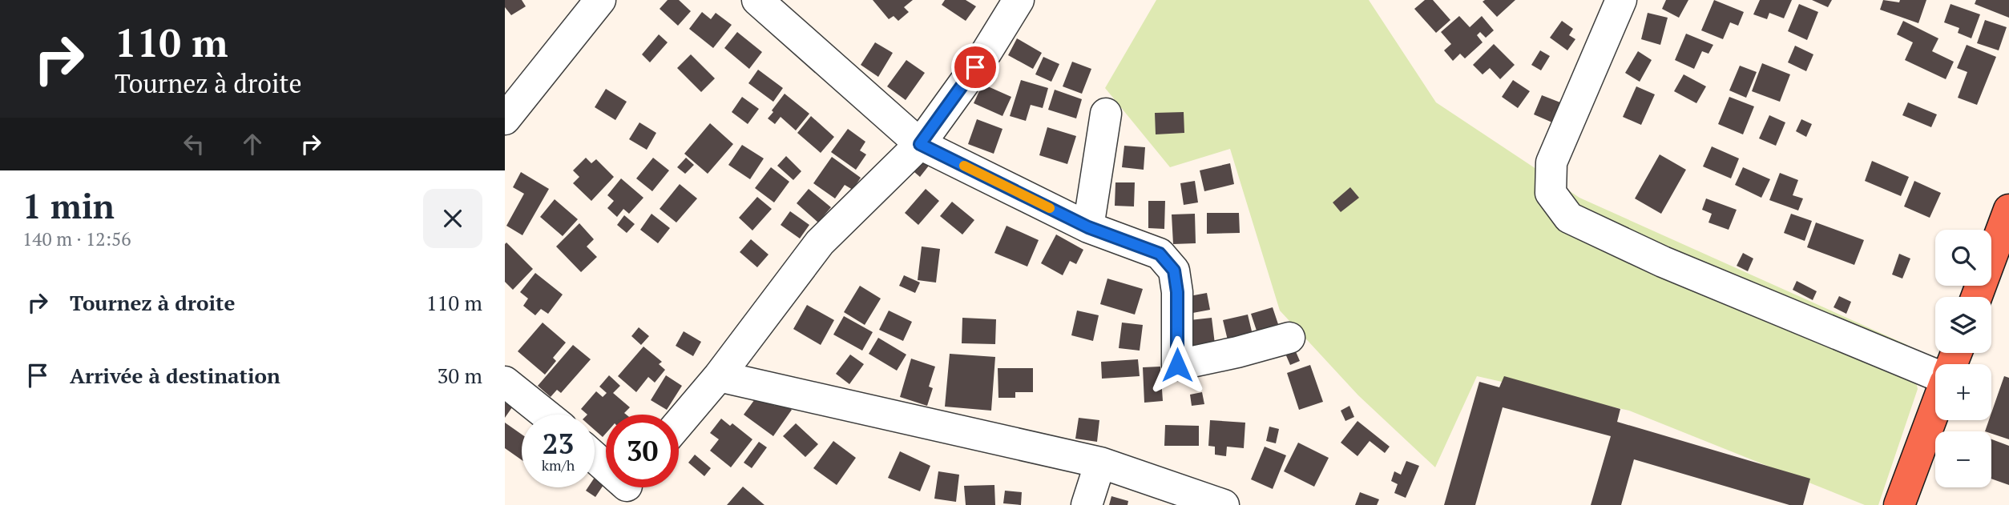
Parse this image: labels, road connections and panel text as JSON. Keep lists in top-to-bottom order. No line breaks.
{"page":{"turn":["110 m","Tournez à droite"],"heading":["1 min","140 m · 12:56"],"map_buttons":["+","−"],"list":[{"name":"Tournez à droite","value":"110 m"},{"name":"Arrivée à destination","value":"30 m"}],"speed":"23 km/h","limit":"30"}}
